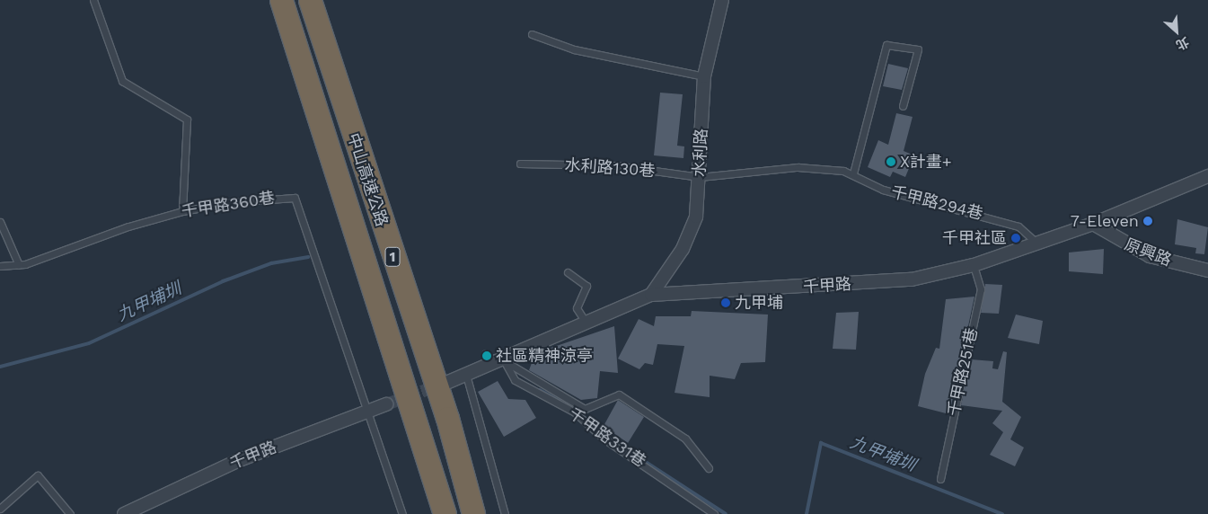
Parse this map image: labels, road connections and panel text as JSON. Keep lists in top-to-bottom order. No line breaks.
{"streets":{"highway":["中山高速公路","1"],"street":["水利路","原興路","千甲路"],"lane":["水利路130巷","千甲路294巷","千甲路360巷","千甲路251巷","千甲路331巷"]},"crossings":[["水利路","水利路130巷"],["水利路","千甲路294巷"],["水利路","千甲路"],["水利路130巷","千甲路294巷"],["千甲路294巷","千甲路"],["千甲路360巷","千甲路"],["原興路","千甲路"],["千甲路","千甲路251巷"],["千甲路","千甲路331巷"]],"water":["九甲埔圳"],"places":["X計畫+","7-Eleven","千甲社區","九甲埔","社區精神涼亭"],"north":"bottom right"}
